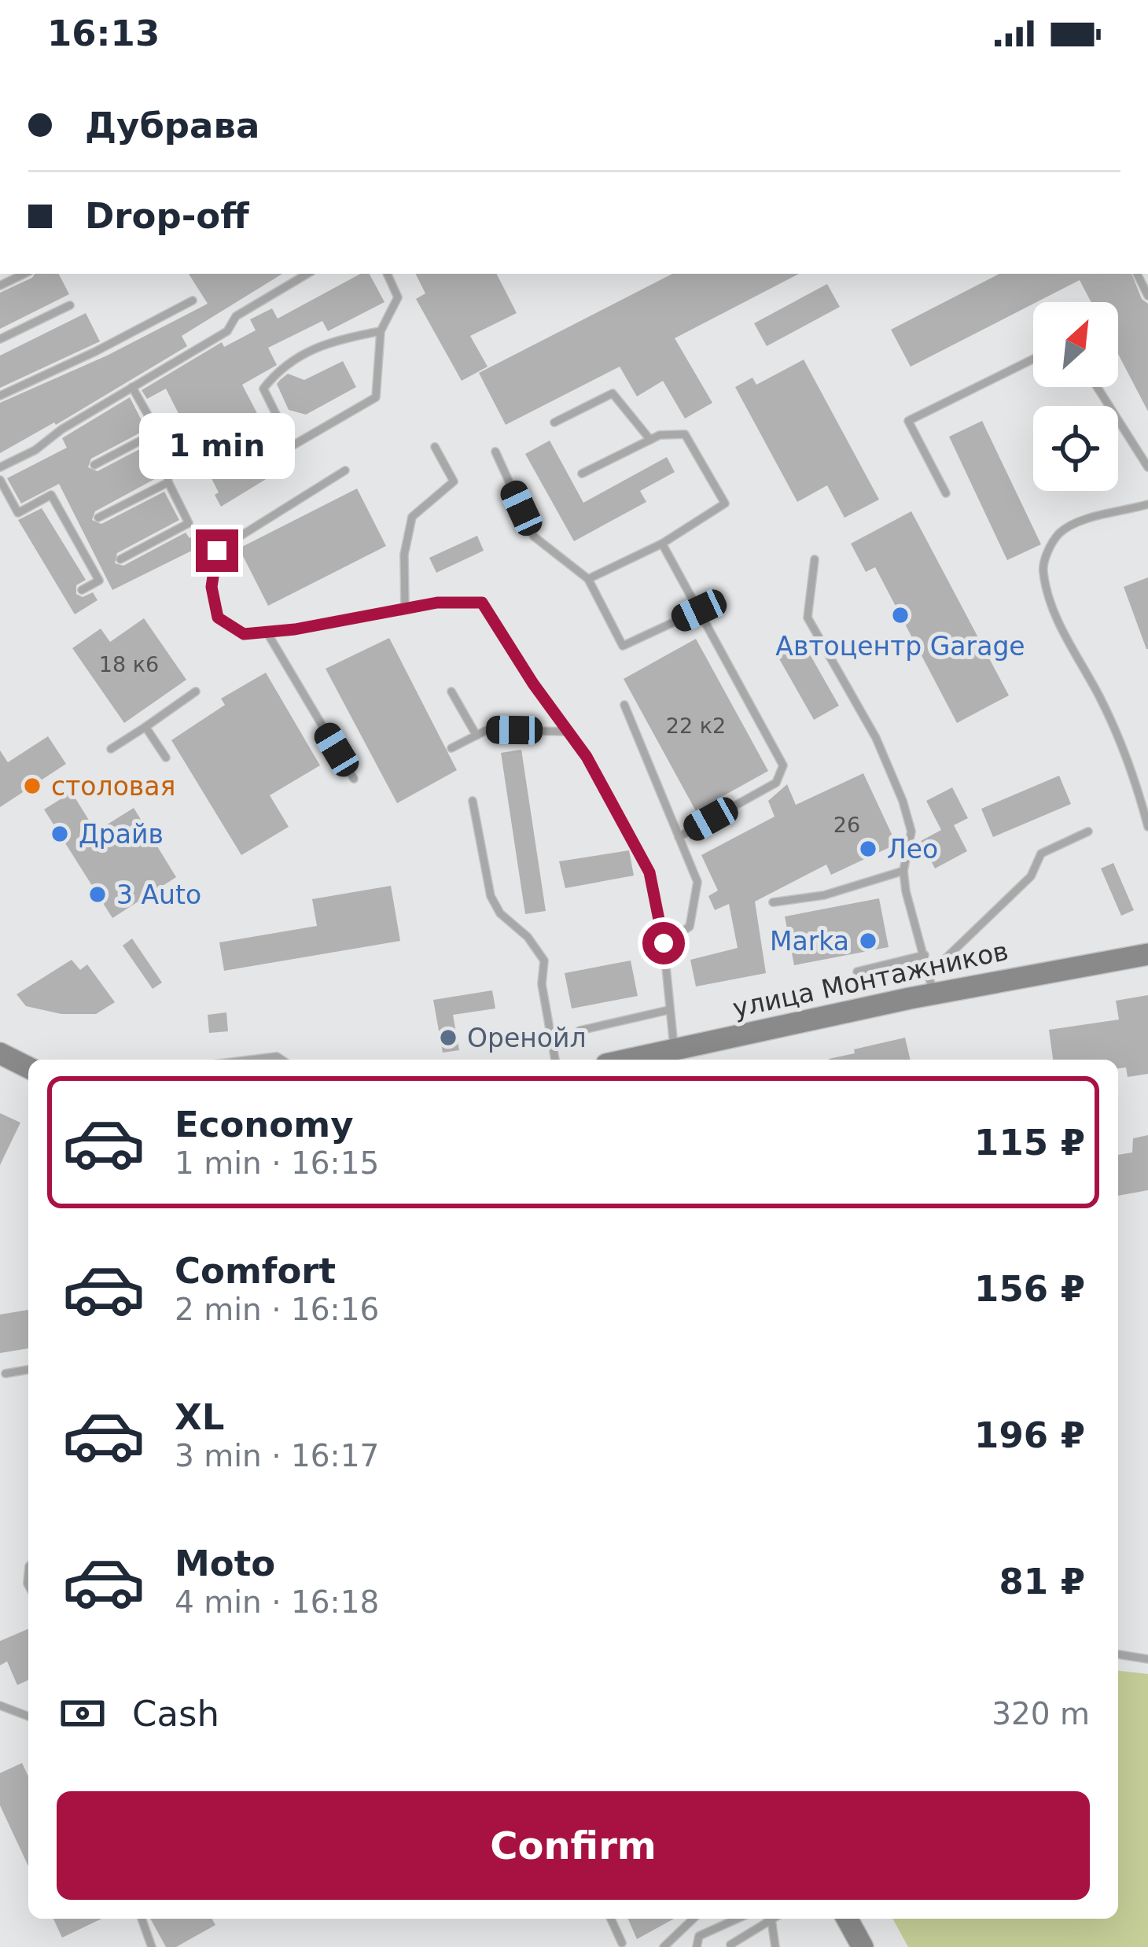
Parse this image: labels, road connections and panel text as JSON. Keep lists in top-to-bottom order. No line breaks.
{"streets":{"main road":["улица Монтажников"]},"places":["Автоцентр Garage","столовая","Драйв","Лео","3 Auto","Marka","Оренойл"],"house_numbers":["18 к6","22 к2","26"],"north":"top right","page":{"status":"16:13","banner":["Дубрава","Drop-off"],"bubble":"1 min","list":[{"name":"Economy","note":"1 min · 16:15","value":"115 ₽"},{"name":"Comfort","note":"2 min · 16:16","value":"156 ₽"},{"name":"XL","note":"3 min · 16:17","value":"196 ₽"},{"name":"Moto","note":"4 min · 16:18","value":"81 ₽"}],"pay":["Cash","320 m"],"buttons":"Confirm"}}
